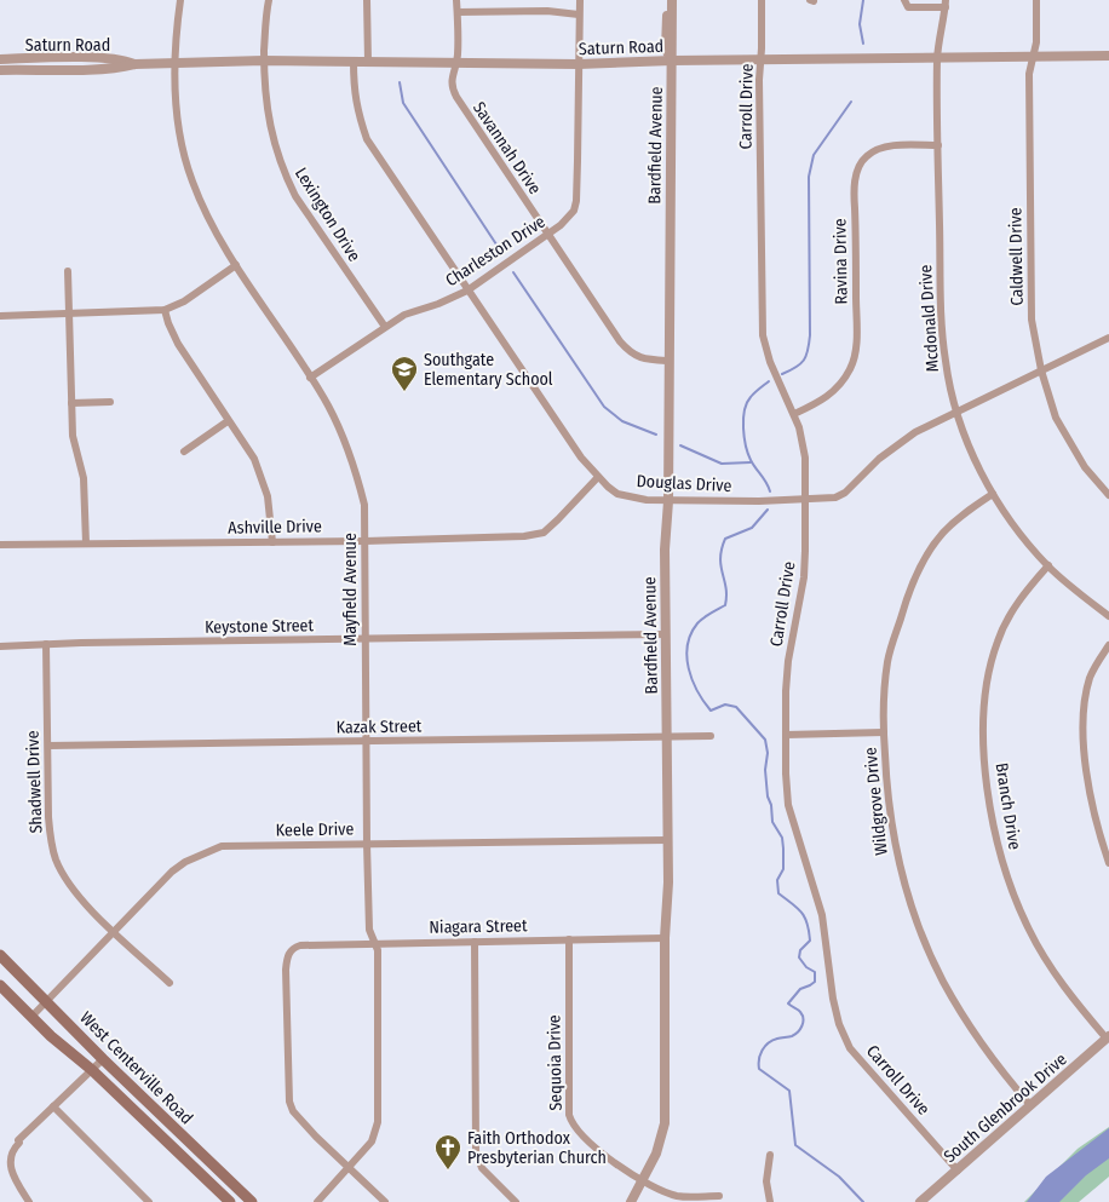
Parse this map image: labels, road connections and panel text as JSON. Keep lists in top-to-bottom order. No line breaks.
{"streets":{"main road":["West Centerville Road"],"street":["Saturn Road","Carroll Drive","Bardfield Avenue","Savannah Drive","Lexington Drive","Charleston Drive","Caldwell Drive","Ravina Drive","Mcdonald Drive","Douglas Drive","Ashville Drive","Mayfield Avenue","Keystone Street","Kazak Street","Shadwell Drive","Wildgrove Drive","Branch Drive","Keele Drive","Niagara Street","Sequoia Drive","South Glenbrook Drive"]},"crossings":[["Saturn Road","Carroll Drive"],["Saturn Road","Bardfield Avenue"],["Saturn Road","Savannah Drive"],["Saturn Road","Lexington Drive"],["Saturn Road","Charleston Drive"],["Saturn Road","Caldwell Drive"],["Saturn Road","Mcdonald Drive"],["Saturn Road","Douglas Drive"],["Saturn Road","Mayfield Avenue"],["Carroll Drive","Ravina Drive"],["Carroll Drive","Douglas Drive"],["Carroll Drive","South Glenbrook Drive"],["Bardfield Avenue","Savannah Drive"],["Bardfield Avenue","Douglas Drive"],["Bardfield Avenue","Keystone Street"],["Bardfield Avenue","Kazak Street"],["Bardfield Avenue","Keele Drive"],["Bardfield Avenue","Niagara Street"],["Bardfield Avenue","Sequoia Drive"],["Savannah Drive","Charleston Drive"],["Lexington Drive","Charleston Drive"],["Charleston Drive","Douglas Drive"],["Charleston Drive","Mayfield Avenue"],["Caldwell Drive","Douglas Drive"],["Ravina Drive","Mcdonald Drive"],["Mcdonald Drive","Douglas Drive"],["Mcdonald Drive","Wildgrove Drive"],["Mcdonald Drive","Branch Drive"],["Douglas Drive","Ashville Drive"],["Ashville Drive","Mayfield Avenue"],["Mayfield Avenue","Keystone Street"],["Mayfield Avenue","Kazak Street"],["Mayfield Avenue","Keele Drive"],["Mayfield Avenue","Niagara Street"],["Keystone Street","Shadwell Drive"],["Kazak Street","Shadwell Drive"],["Shadwell Drive","Keele Drive"],["Wildgrove Drive","South Glenbrook Drive"],["Branch Drive","South Glenbrook Drive"],["Keele Drive","West Centerville Road"],["Niagara Street","Sequoia Drive"]],"places":{"school or university":["Southgate Elementary School"],"church":["Faith Orthodox Presbyterian Church"]}}
